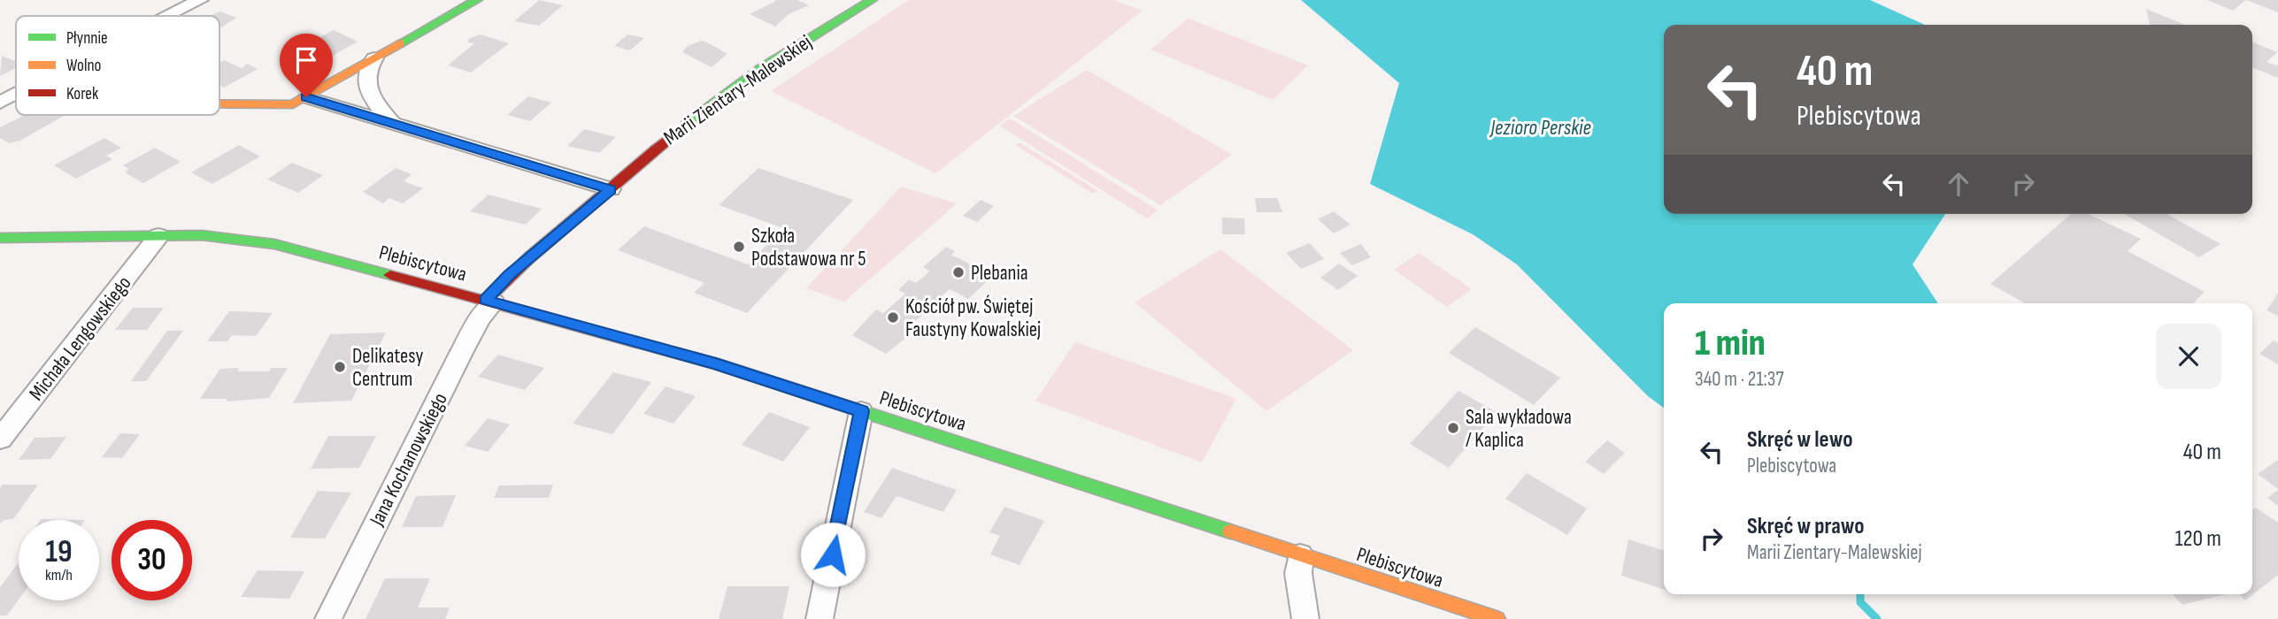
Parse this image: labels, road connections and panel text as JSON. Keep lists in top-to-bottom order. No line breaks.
{"streets":{"street":["Marii Zientary-Malewskiej","Plebiscytowa","Michała Lengowskiego","Jana Kochanowskiego"]},"crossings":[["Marii Zientary-Malewskiej","Plebiscytowa"],["Marii Zientary-Malewskiej","Jana Kochanowskiego"],["Plebiscytowa","Michała Lengowskiego"],["Plebiscytowa","Jana Kochanowskiego"]],"water":["Jezioro Perskie"],"places":["Szkoła Podstawowa nr 5","Plebania","Kościół pw. Świętej Faustyny Kowalskiej","Delikatesy Centrum","Sala wykładowa / Kaplica"],"legend":["Płynnie","Wolno","Korek"],"page":{"turn":["40 m","Plebiscytowa"],"heading":["1 min","340 m · 21:37"],"list":[{"name":"Skręć w lewo","note":"Plebiscytowa","value":"40 m"},{"name":"Skręć w prawo","note":"Marii Zientary-Malewskiej","value":"120 m"}],"speed":"19 km/h","limit":"30"}}
